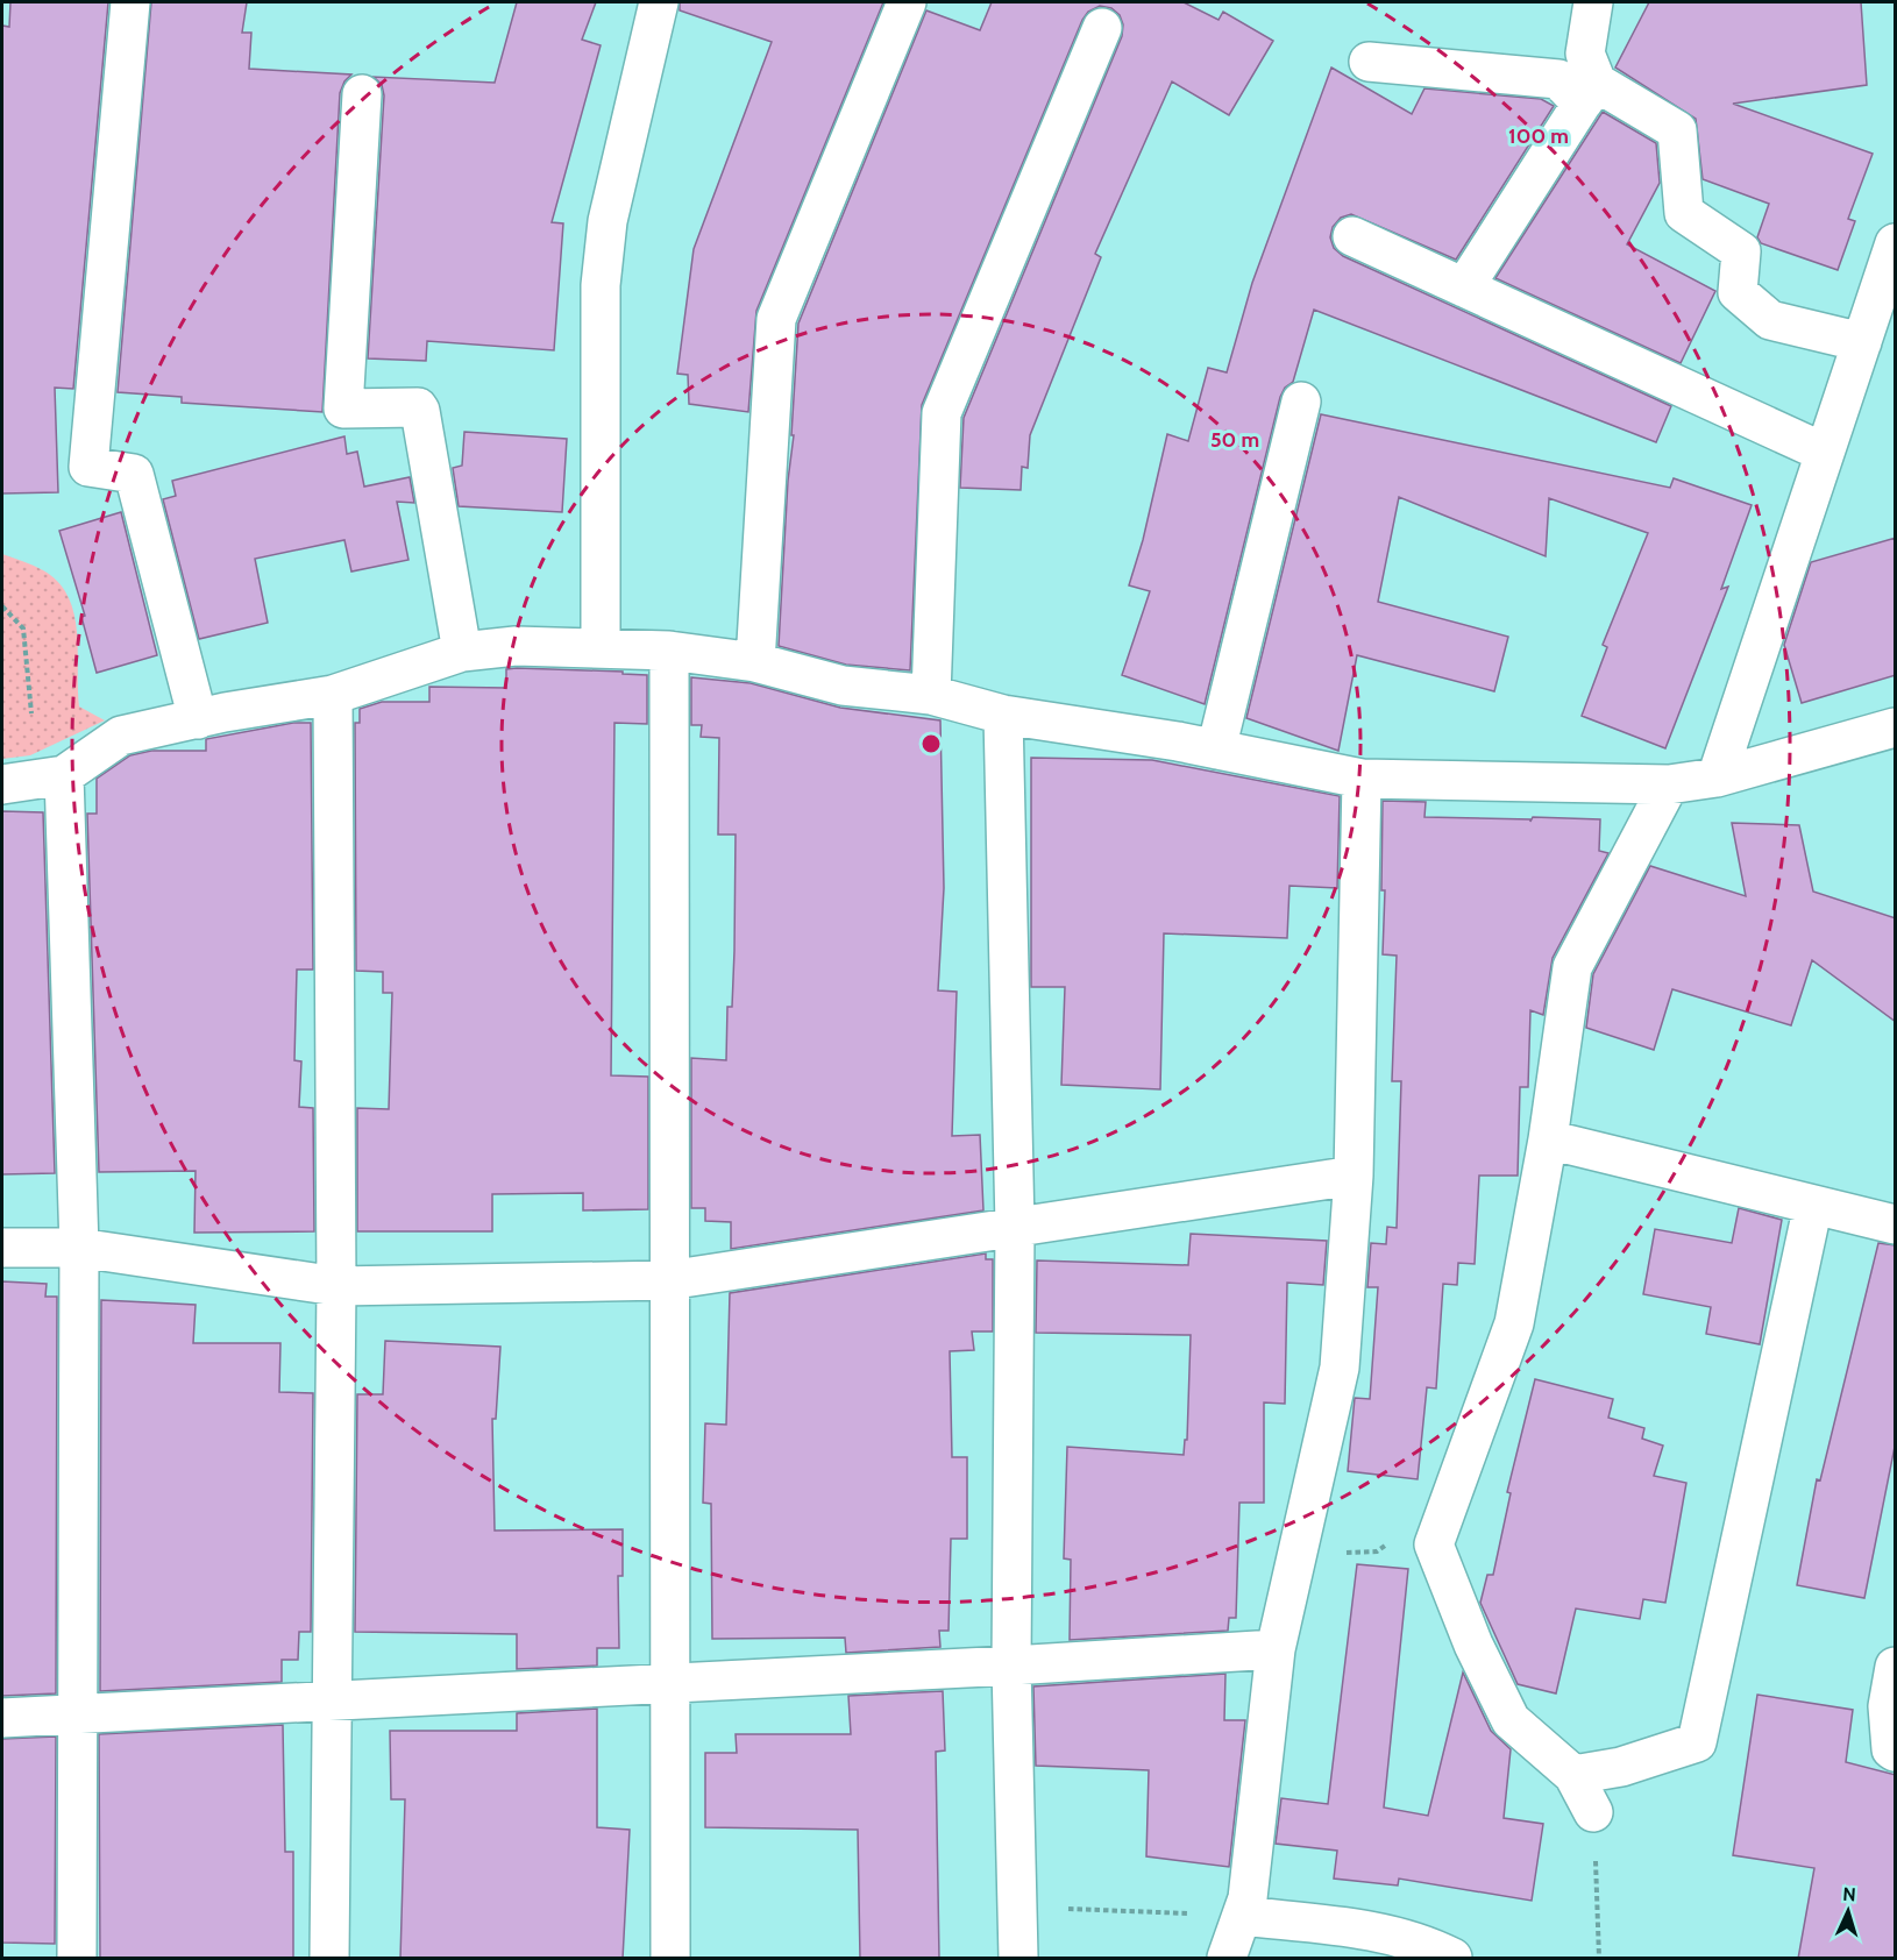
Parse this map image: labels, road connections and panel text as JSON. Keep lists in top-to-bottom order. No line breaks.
{"north":"top","rings":["100 m","50 m"]}
